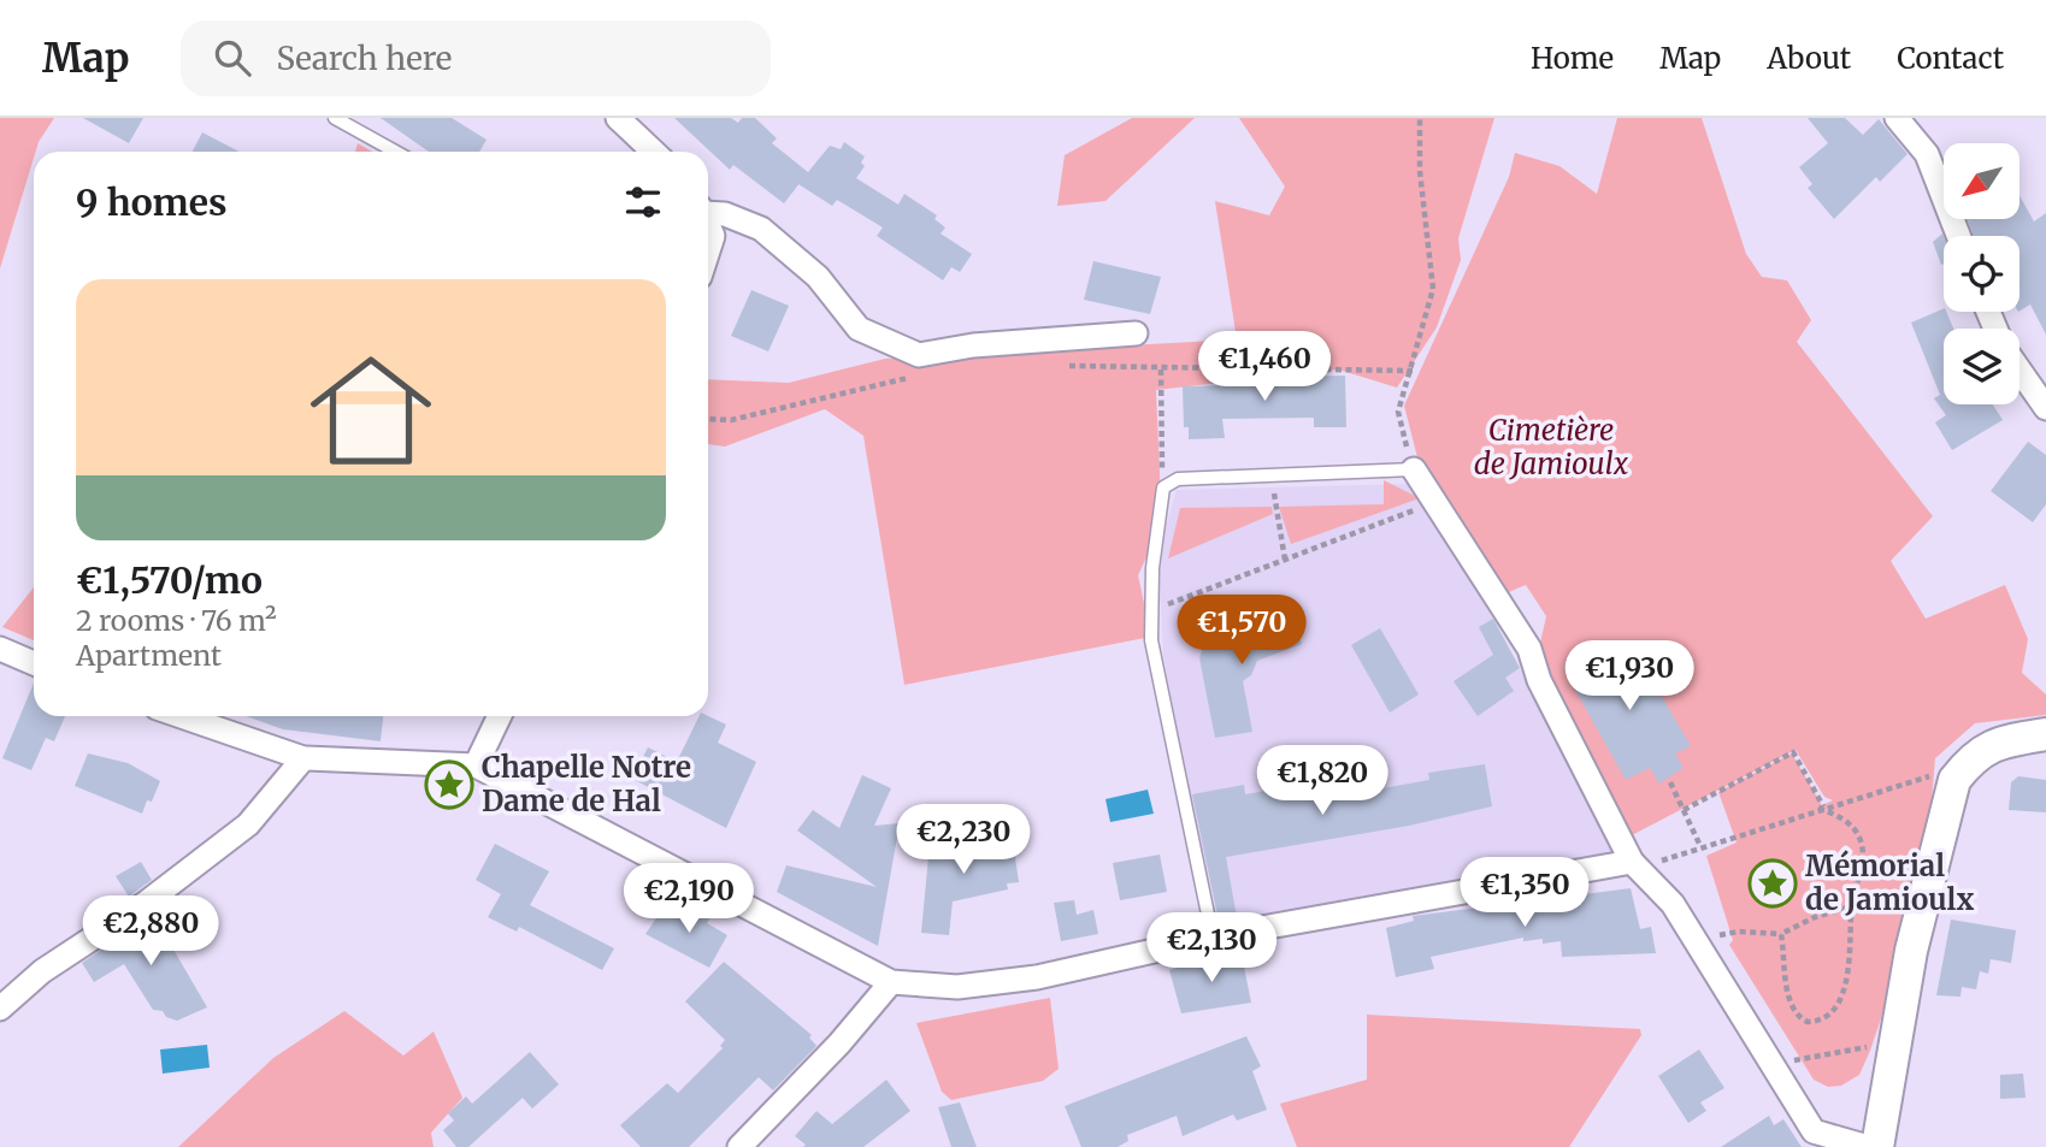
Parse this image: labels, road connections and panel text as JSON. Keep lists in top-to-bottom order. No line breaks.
{"parks":["Cimetière de Jamioulx"],"places":{"place":["Chapelle Notre Dame de Hal","Mémorial de Jamioulx"]},"north":"bottom left","page":{"header":"Map","search":"Search here","nav":["Home","Map","About","Contact"],"heading":"9 homes","list":[{"name":"€1,570/mo","note":"2 rooms · 76 m² · Apartment"}],"price":["€1,460","€1,570","€1,930","€1,820","€2,230","€1,350","€2,190","€2,880","€2,130"]}}
